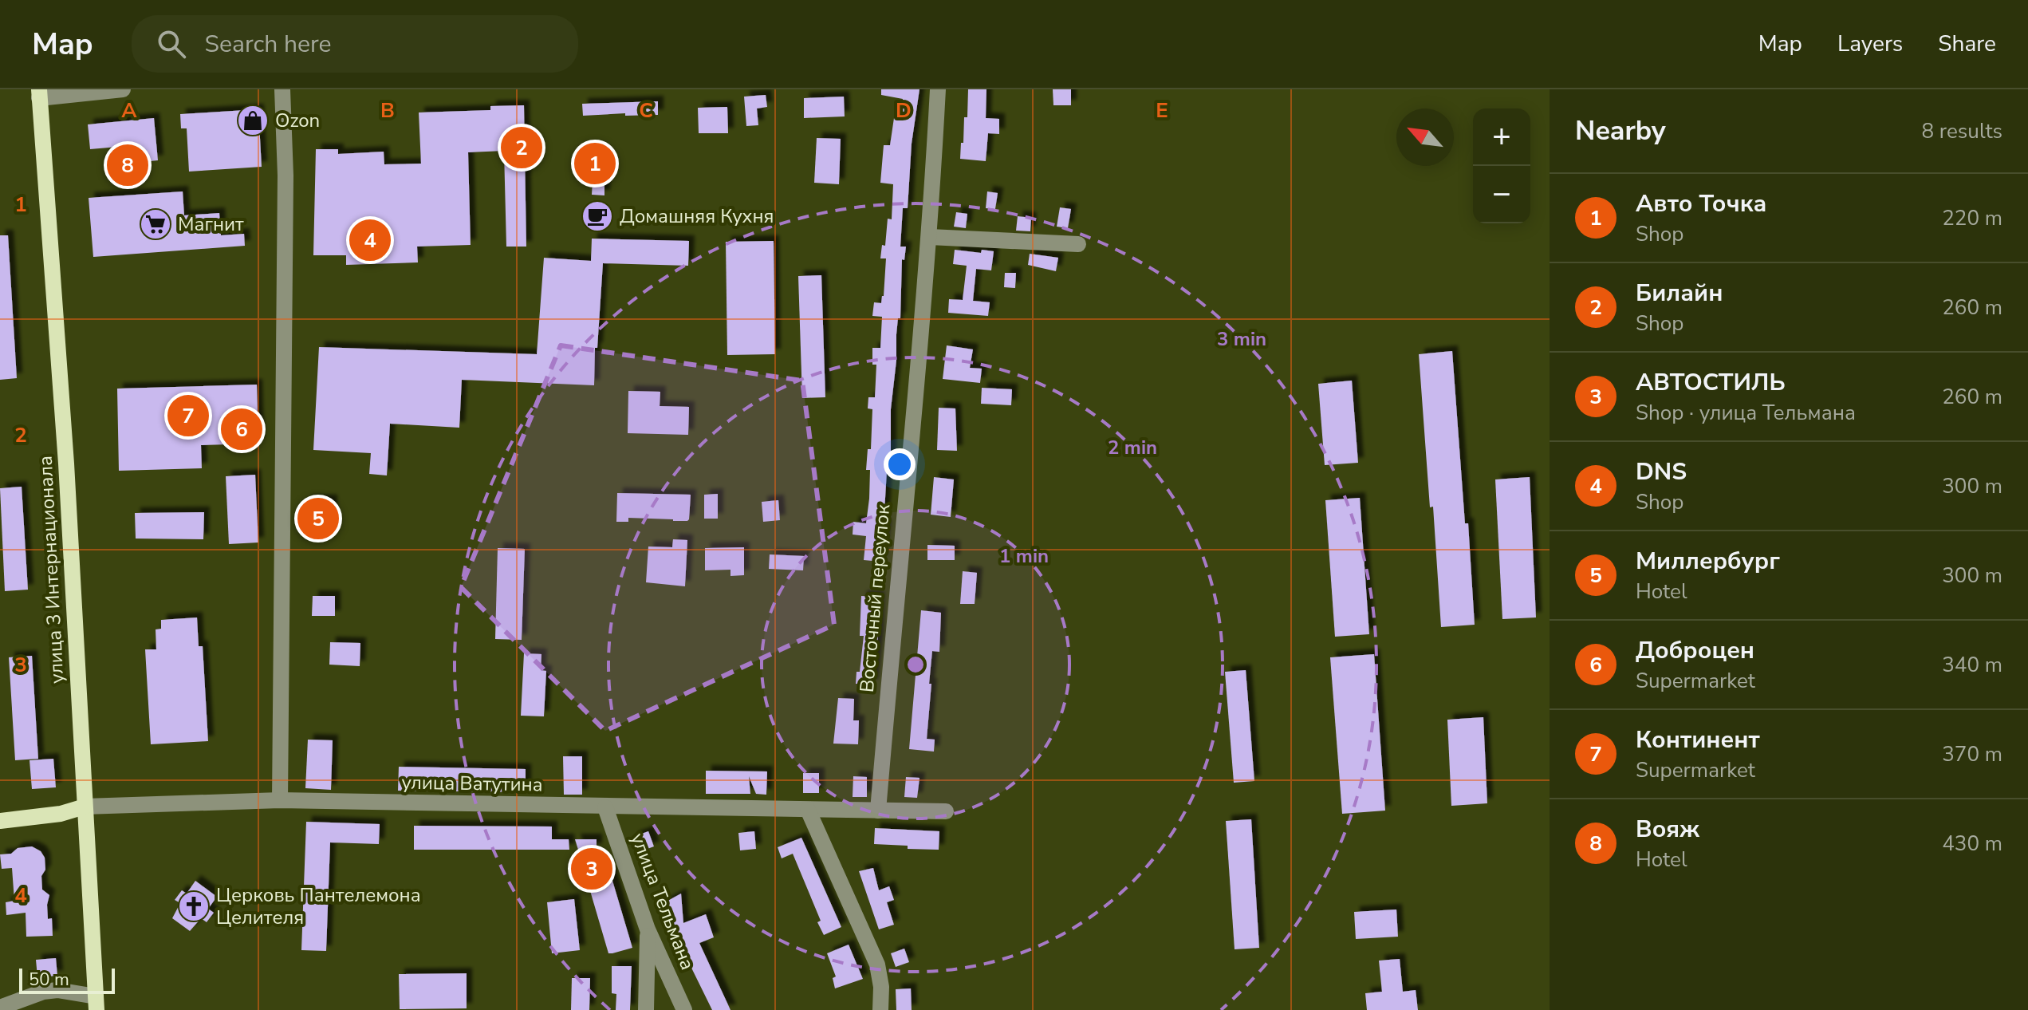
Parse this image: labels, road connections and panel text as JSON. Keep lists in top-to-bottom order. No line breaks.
{"streets":{"main road":["улица 3 Интернационала","улица Ватутина"],"street":["Восточный переулок","улица Тельмана"]},"crossings":[["улица 3 Интернационала","улица Ватутина"],["Восточный переулок","улица Ватутина"],["улица Ватутина","улица Тельмана"]],"places":{"shop":["Ozon"],"cafe":["Домашняя Кухня"],"supermarket":["Магнит"],"church":["Церковь Пантелемона Целителя"]},"scale_bar":"50 m","north":"top left","page":{"header":"Map","search":"Search here","nav":["Map","Layers","Share"],"heading":["Nearby","8 results"],"map_buttons":["+","−"],"pins":["2","1","8","4","7","6","5","3"],"list":[{"mark":"1","name":"Авто Точка","note":"Shop","value":"220 m"},{"mark":"2","name":"Билайн","note":"Shop","value":"260 m"},{"mark":"3","name":"АВТОСТИЛЬ","note":"Shop · улица Тельмана","value":"260 m"},{"mark":"4","name":"DNS","note":"Shop","value":"300 m"},{"mark":"5","name":"Миллербург","note":"Hotel","value":"300 m"},{"mark":"6","name":"Доброцен","note":"Supermarket","value":"340 m"},{"mark":"7","name":"Континент","note":"Supermarket","value":"370 m"},{"mark":"8","name":"Вояж","note":"Hotel","value":"430 m"}],"scale":"50 m"},"grid":{"columns":["A","B","C","D","E"],"rows":["1","2","3","4"]},"rings":["3 min","2 min","1 min"]}
